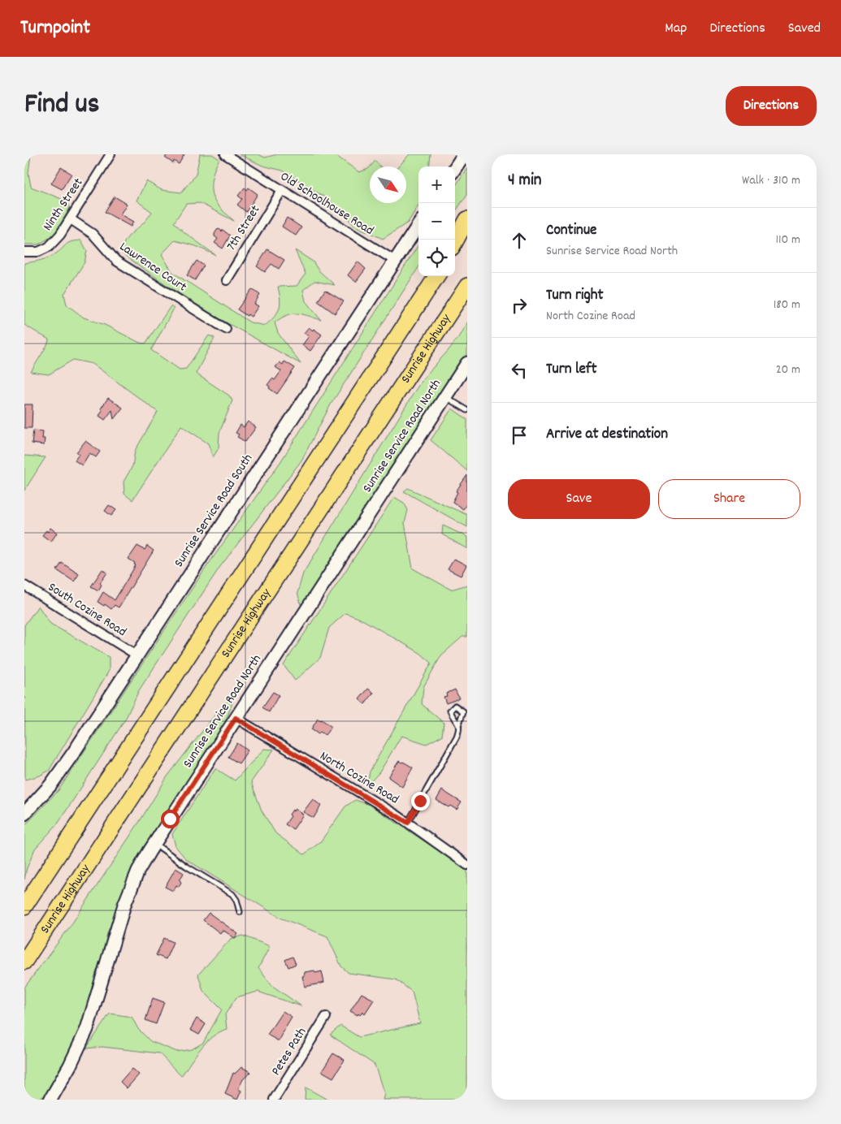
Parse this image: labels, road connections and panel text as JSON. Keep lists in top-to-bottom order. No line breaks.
{"streets":{"highway":["Sunrise Highway"],"street":["Old Schoolhouse Road","Ninth Street","7th Street","Lawrence Court","Sunrise Service Road North","Sunrise Service Road South","South Cozine Road","North Cozine Road","Petes Path"]},"crossings":[["Old Schoolhouse Road","7th Street"],["Old Schoolhouse Road","Sunrise Service Road South"],["Ninth Street","Lawrence Court"],["Sunrise Service Road North","North Cozine Road"],["Sunrise Service Road South","South Cozine Road"]],"north":"bottom right","page":{"header":"Turnpoint","nav":["Map","Directions","Saved"],"title":"Find us","buttons":["Directions",["Save","Share"]],"heading":["4 min","Walk · 310 m"],"map_buttons":["+","−"],"list":[["Continue","Sunrise Service Road North","110 m"],["Turn right","North Cozine Road","180 m"],["Turn left","20 m"],"Arrive at destination"]}}
